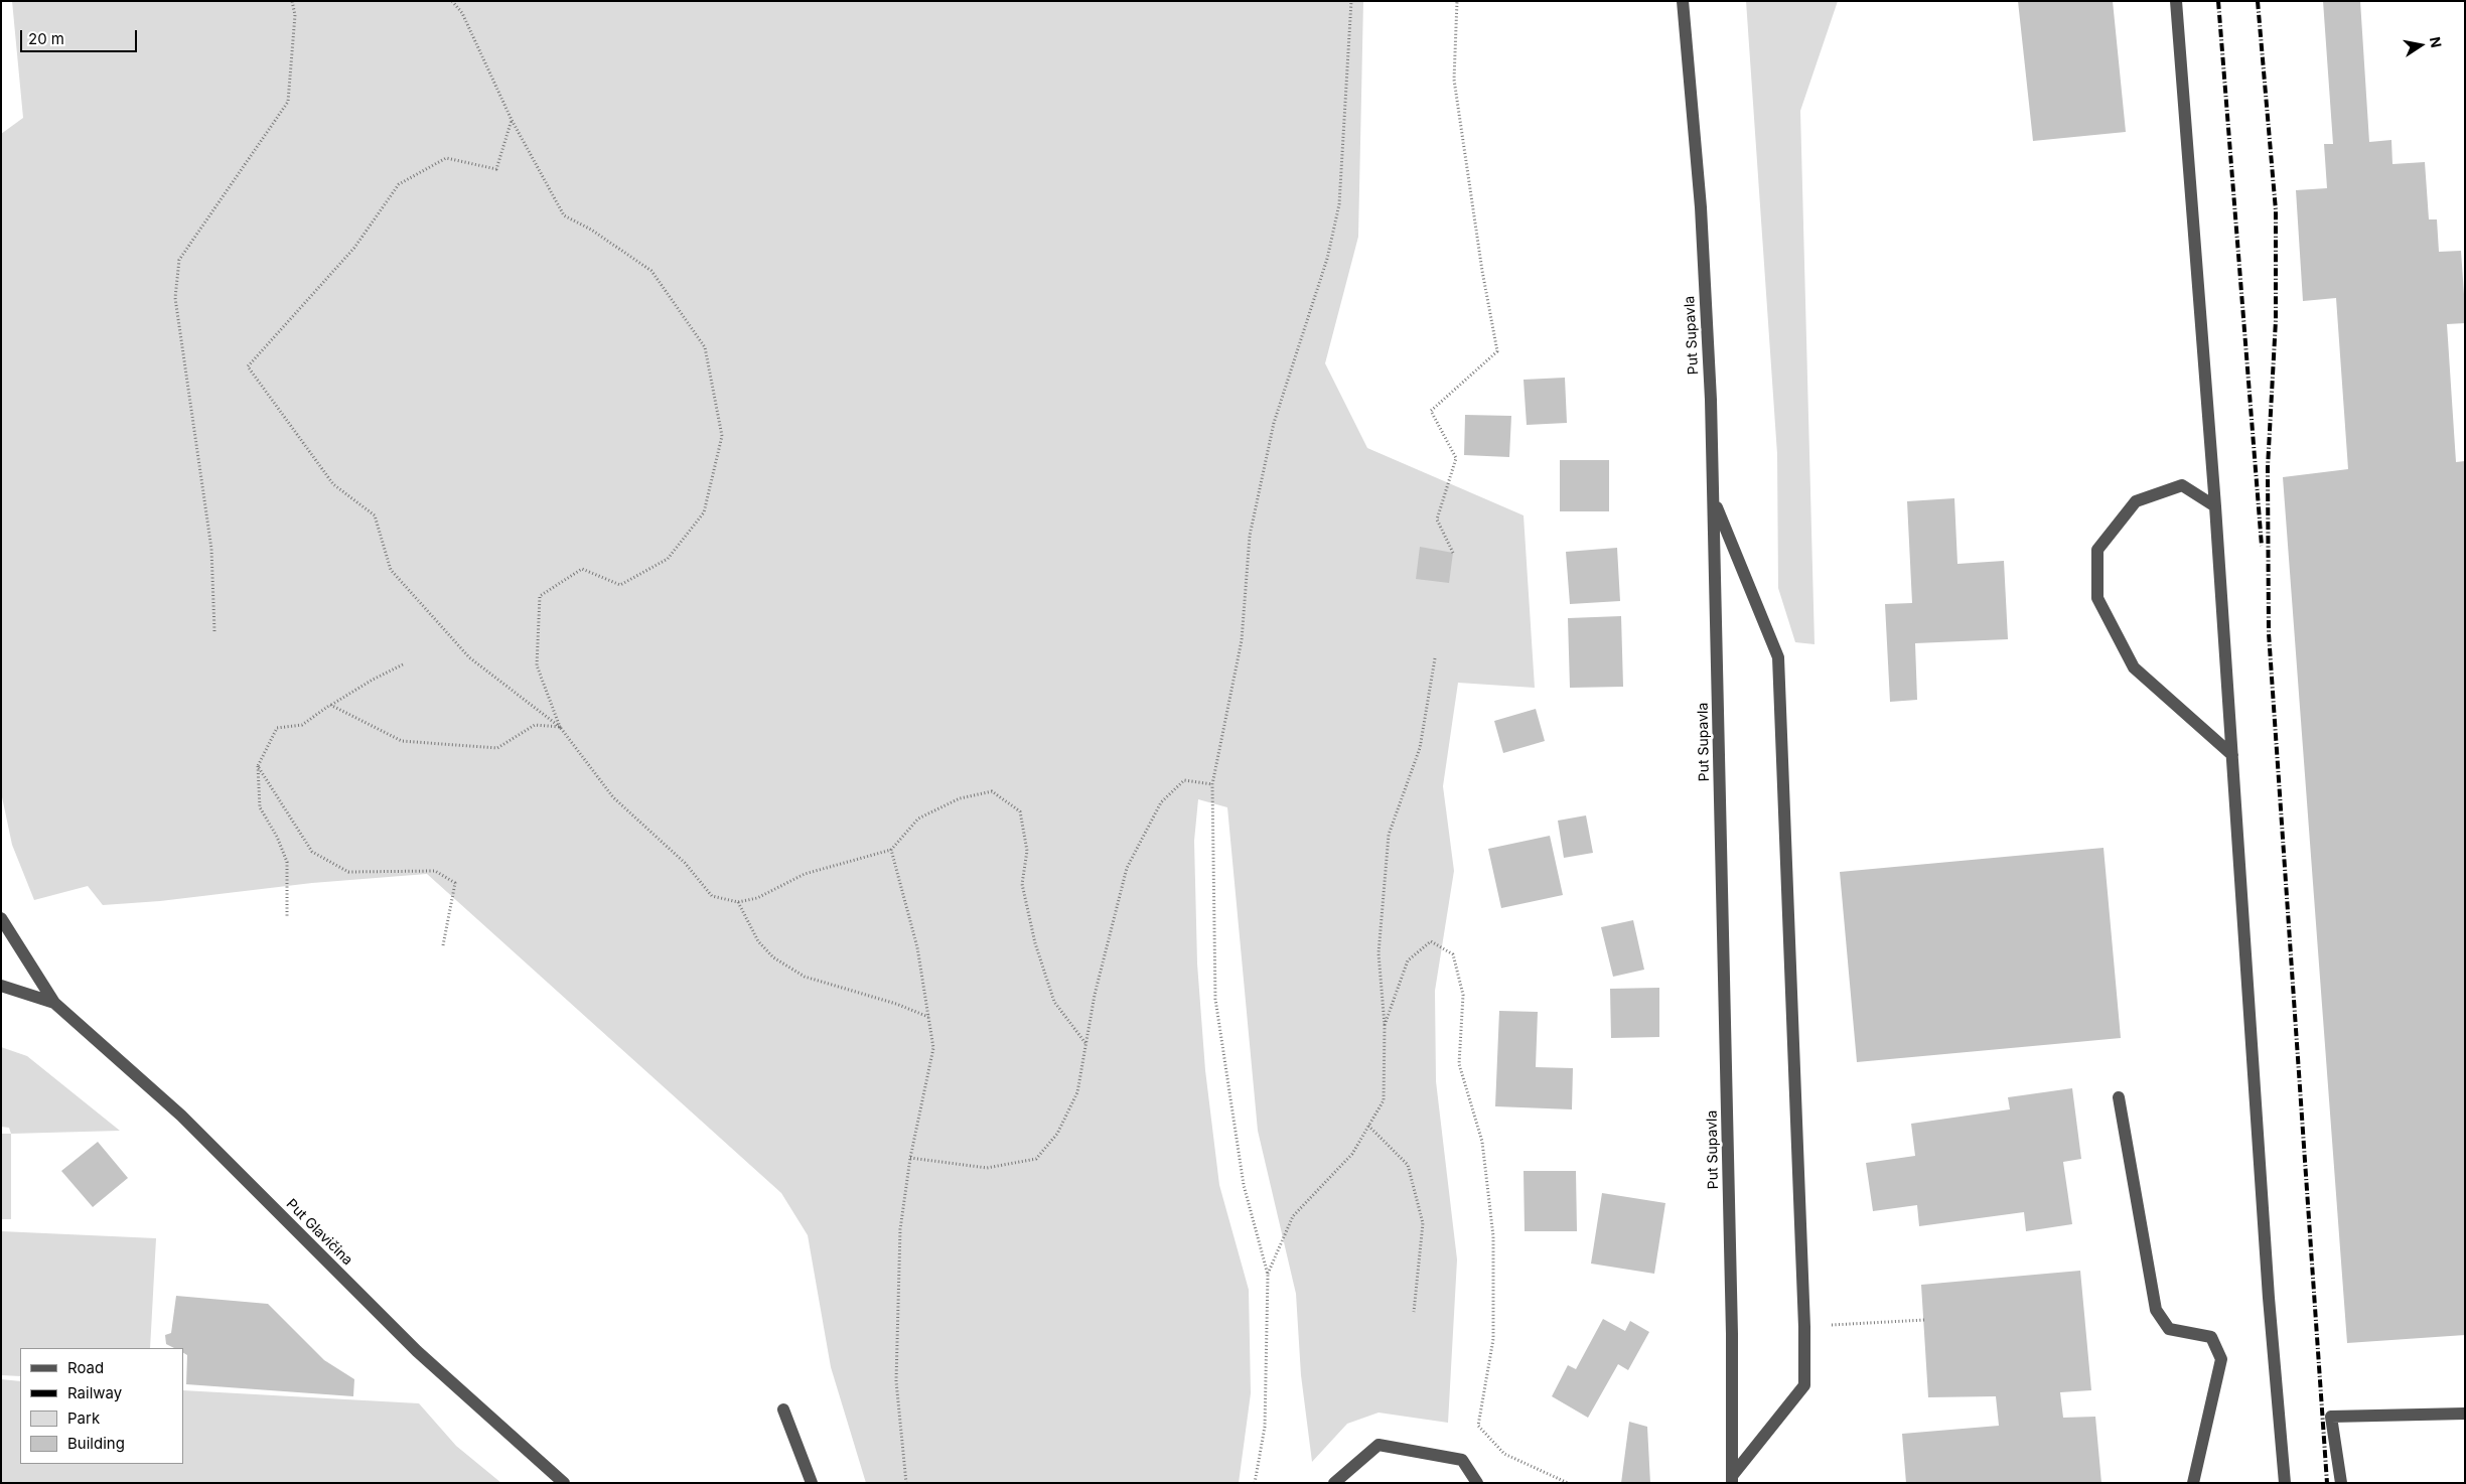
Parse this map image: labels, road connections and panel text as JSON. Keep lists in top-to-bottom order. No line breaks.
{"streets":{"street":["Put Supavla","Put Glavičina"]},"legend":["Road","Railway","Park","Building"],"scale_bar":"20 m","north":"right"}
